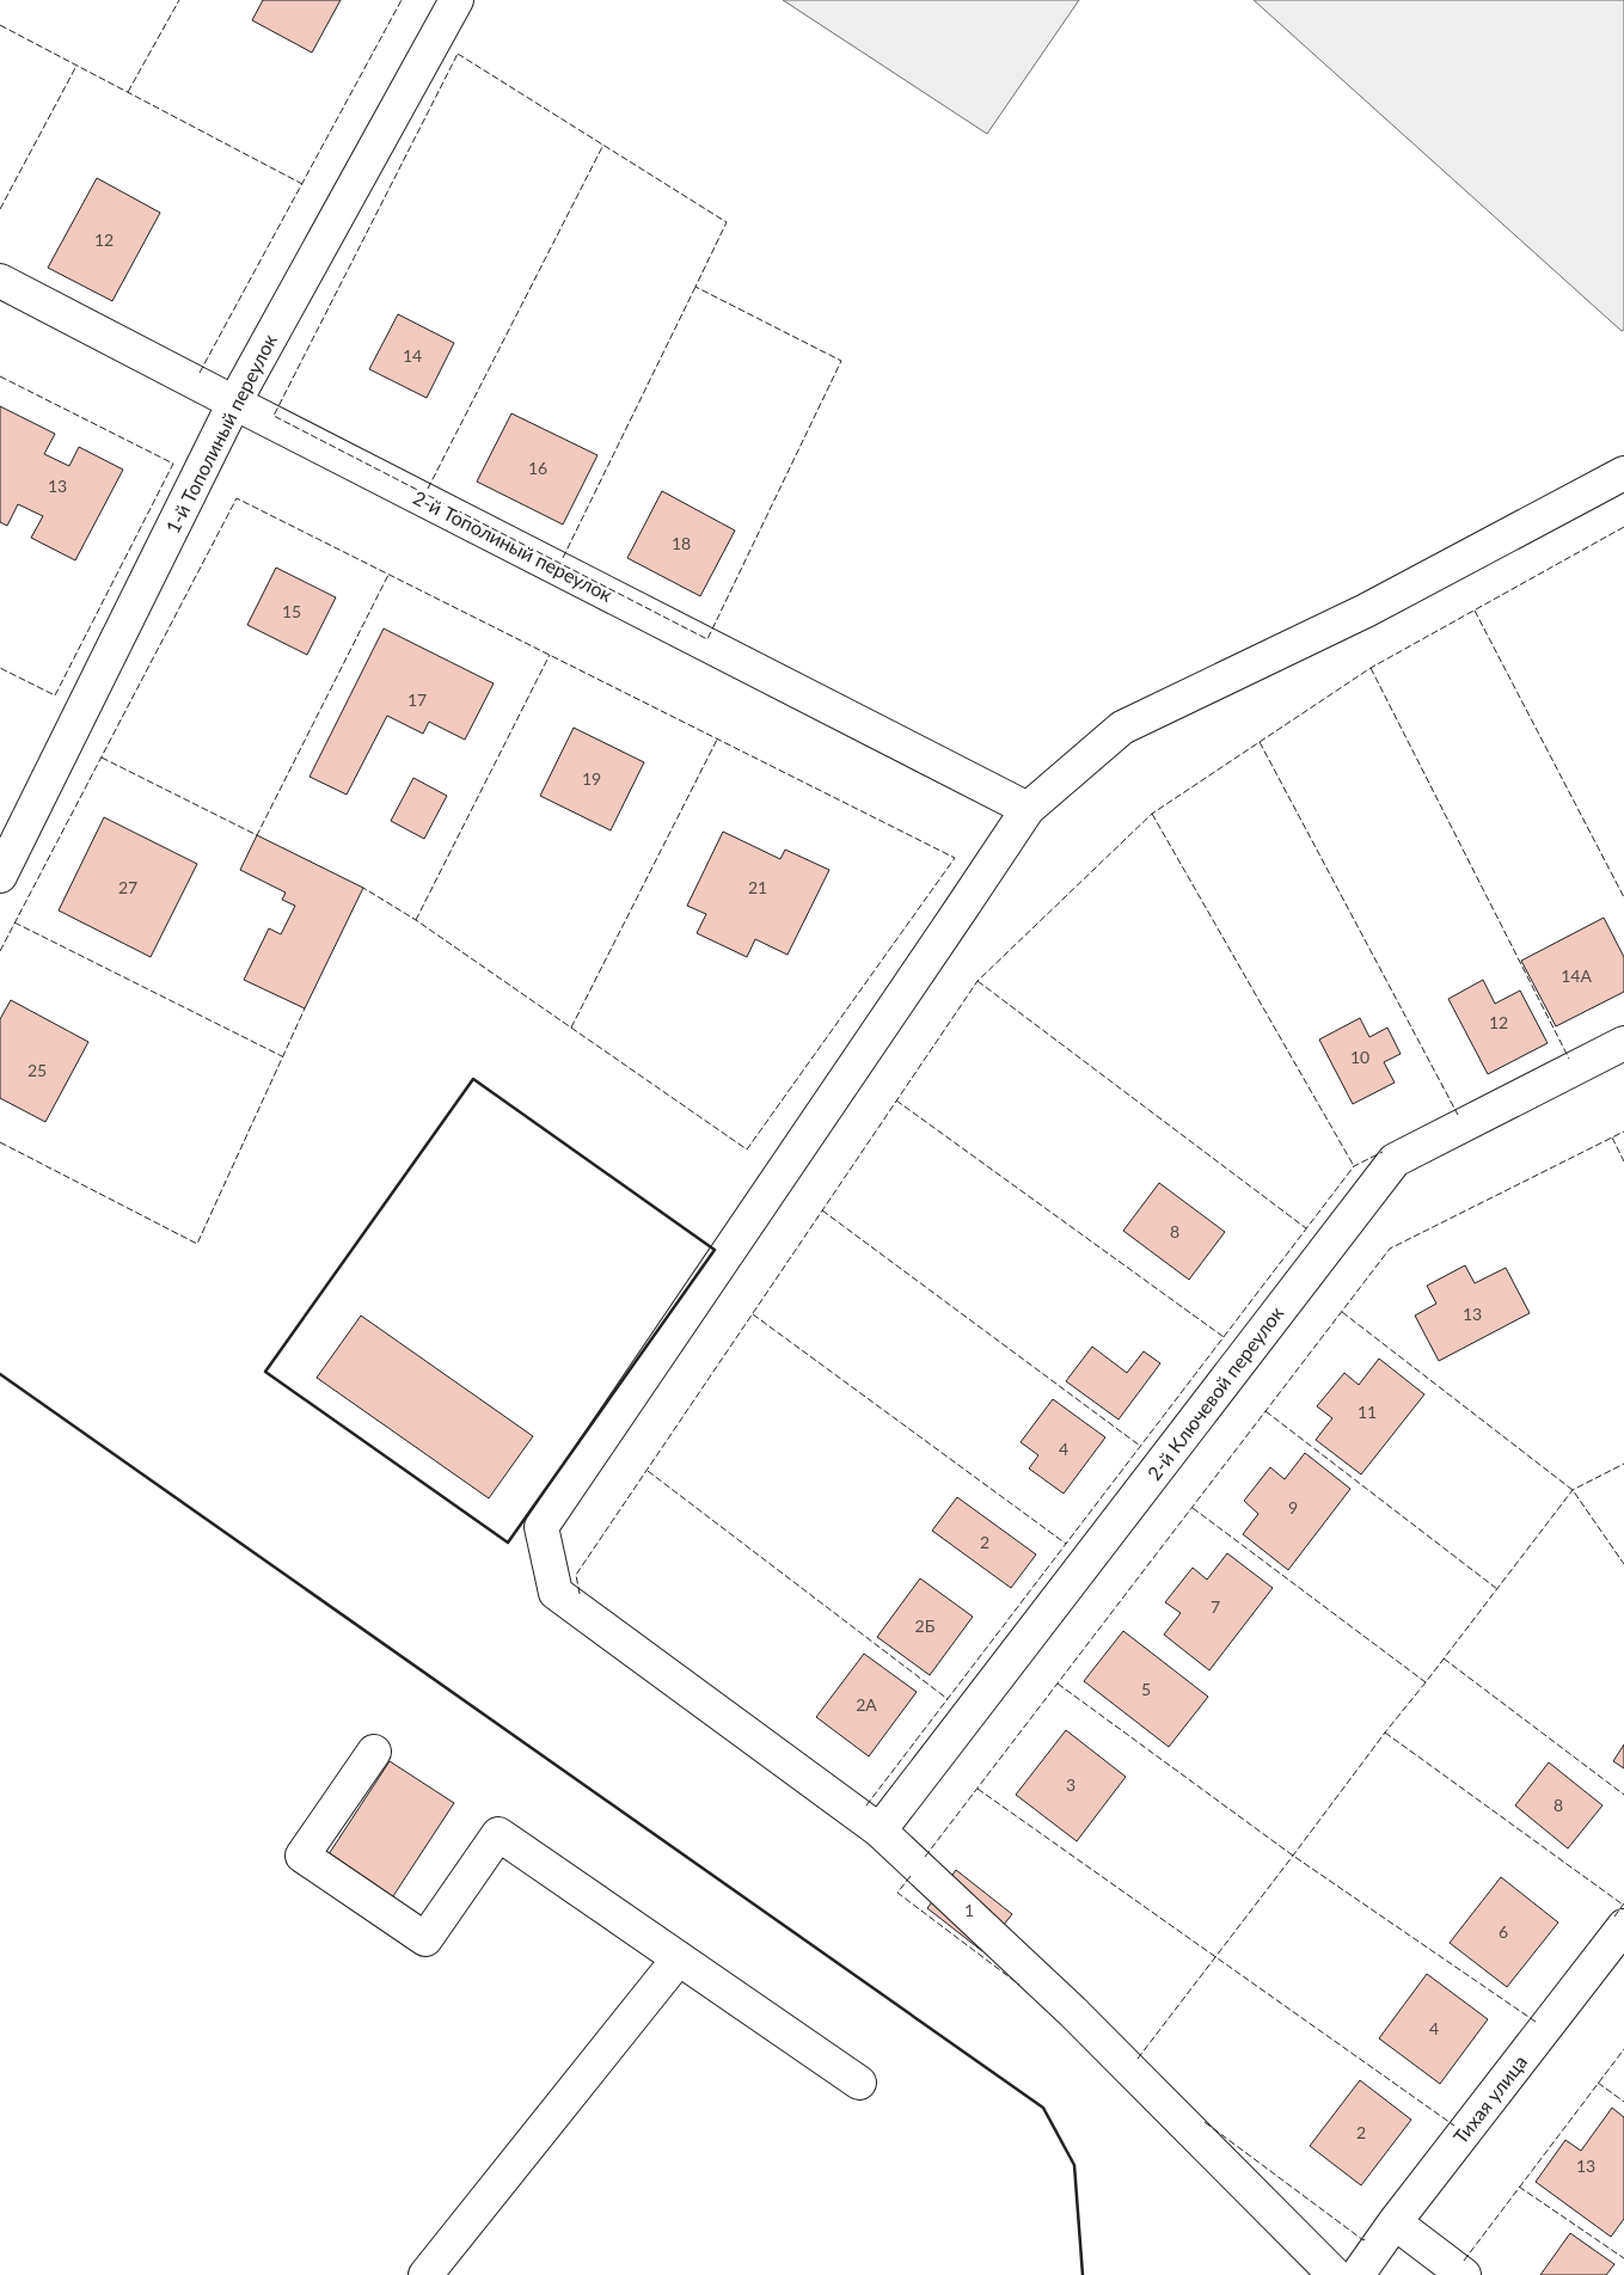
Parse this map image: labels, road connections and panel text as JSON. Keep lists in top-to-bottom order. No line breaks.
{"streets":{"street":["1-й Тополиный переулок","2-й Тополиный переулок","2-й Ключевой переулок","Тихая улица"]},"crossings":[["1-й Тополиный переулок","2-й Тополиный переулок"]],"house_numbers":["12","14","16","13","18","15","17","19","27","21","14А","12","10","25","8","13","11","4","9","2","7","2Б","5","2А","3","8","1","6","4","2","13"]}
